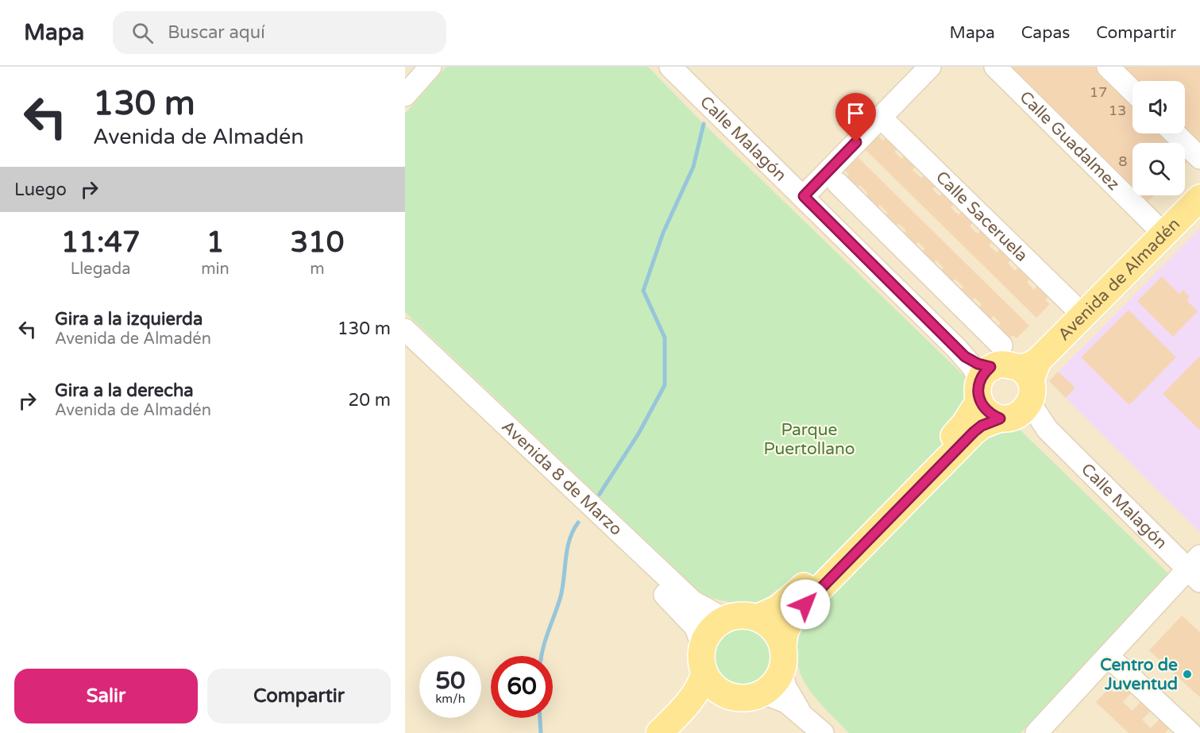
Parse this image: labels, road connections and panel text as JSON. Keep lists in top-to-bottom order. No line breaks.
{"streets":{"main road":["Avenida de Almadén"],"street":["Calle Malagón","Calle Guadalmez","Calle Saceruela","Avenida 8 de Marzo"]},"crossings":[["Calle Malagón","Avenida de Almadén"],["Calle Guadalmez","Avenida de Almadén"],["Calle Saceruela","Avenida de Almadén"],["Avenida de Almadén","Avenida 8 de Marzo"]],"parks":["Parque Puertollano"],"places":["Centro de Juventud"],"house_numbers":["17","13","8"],"page":{"header":"Mapa","search":"Buscar aquí","nav":["Mapa","Capas","Compartir"],"turn":["130 m","Avenida de Almadén"],"then":"Luego","eta":["11:47","Llegada","1","min","310","m"],"list":[{"name":"Gira a la izquierda","note":"Avenida de Almadén","value":"130 m"},{"name":"Gira a la derecha","note":"Avenida de Almadén","value":"20 m"}],"speed":"50 km/h","limit":"60","buttons":["Salir","Compartir"]}}
